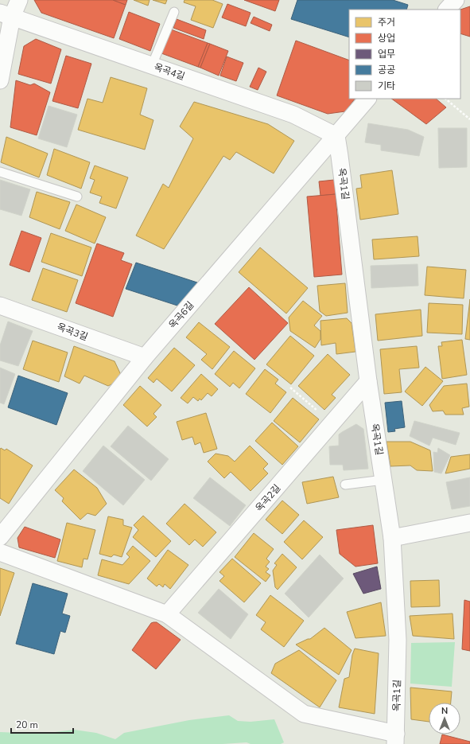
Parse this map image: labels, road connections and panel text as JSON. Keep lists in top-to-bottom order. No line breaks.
{"streets":{"street":["옥곡4길","옥곡1길","옥곡6길","옥곡3길","옥곡2길"]},"crossings":[["옥곡4길","옥곡1길"],["옥곡4길","옥곡6길"],["옥곡1길","옥곡6길"],["옥곡1길","옥곡2길"],["옥곡6길","옥곡3길"]],"legend":["주거","상업","업무","공공","기타"],"scale_bar":"20 m","north":"top"}
